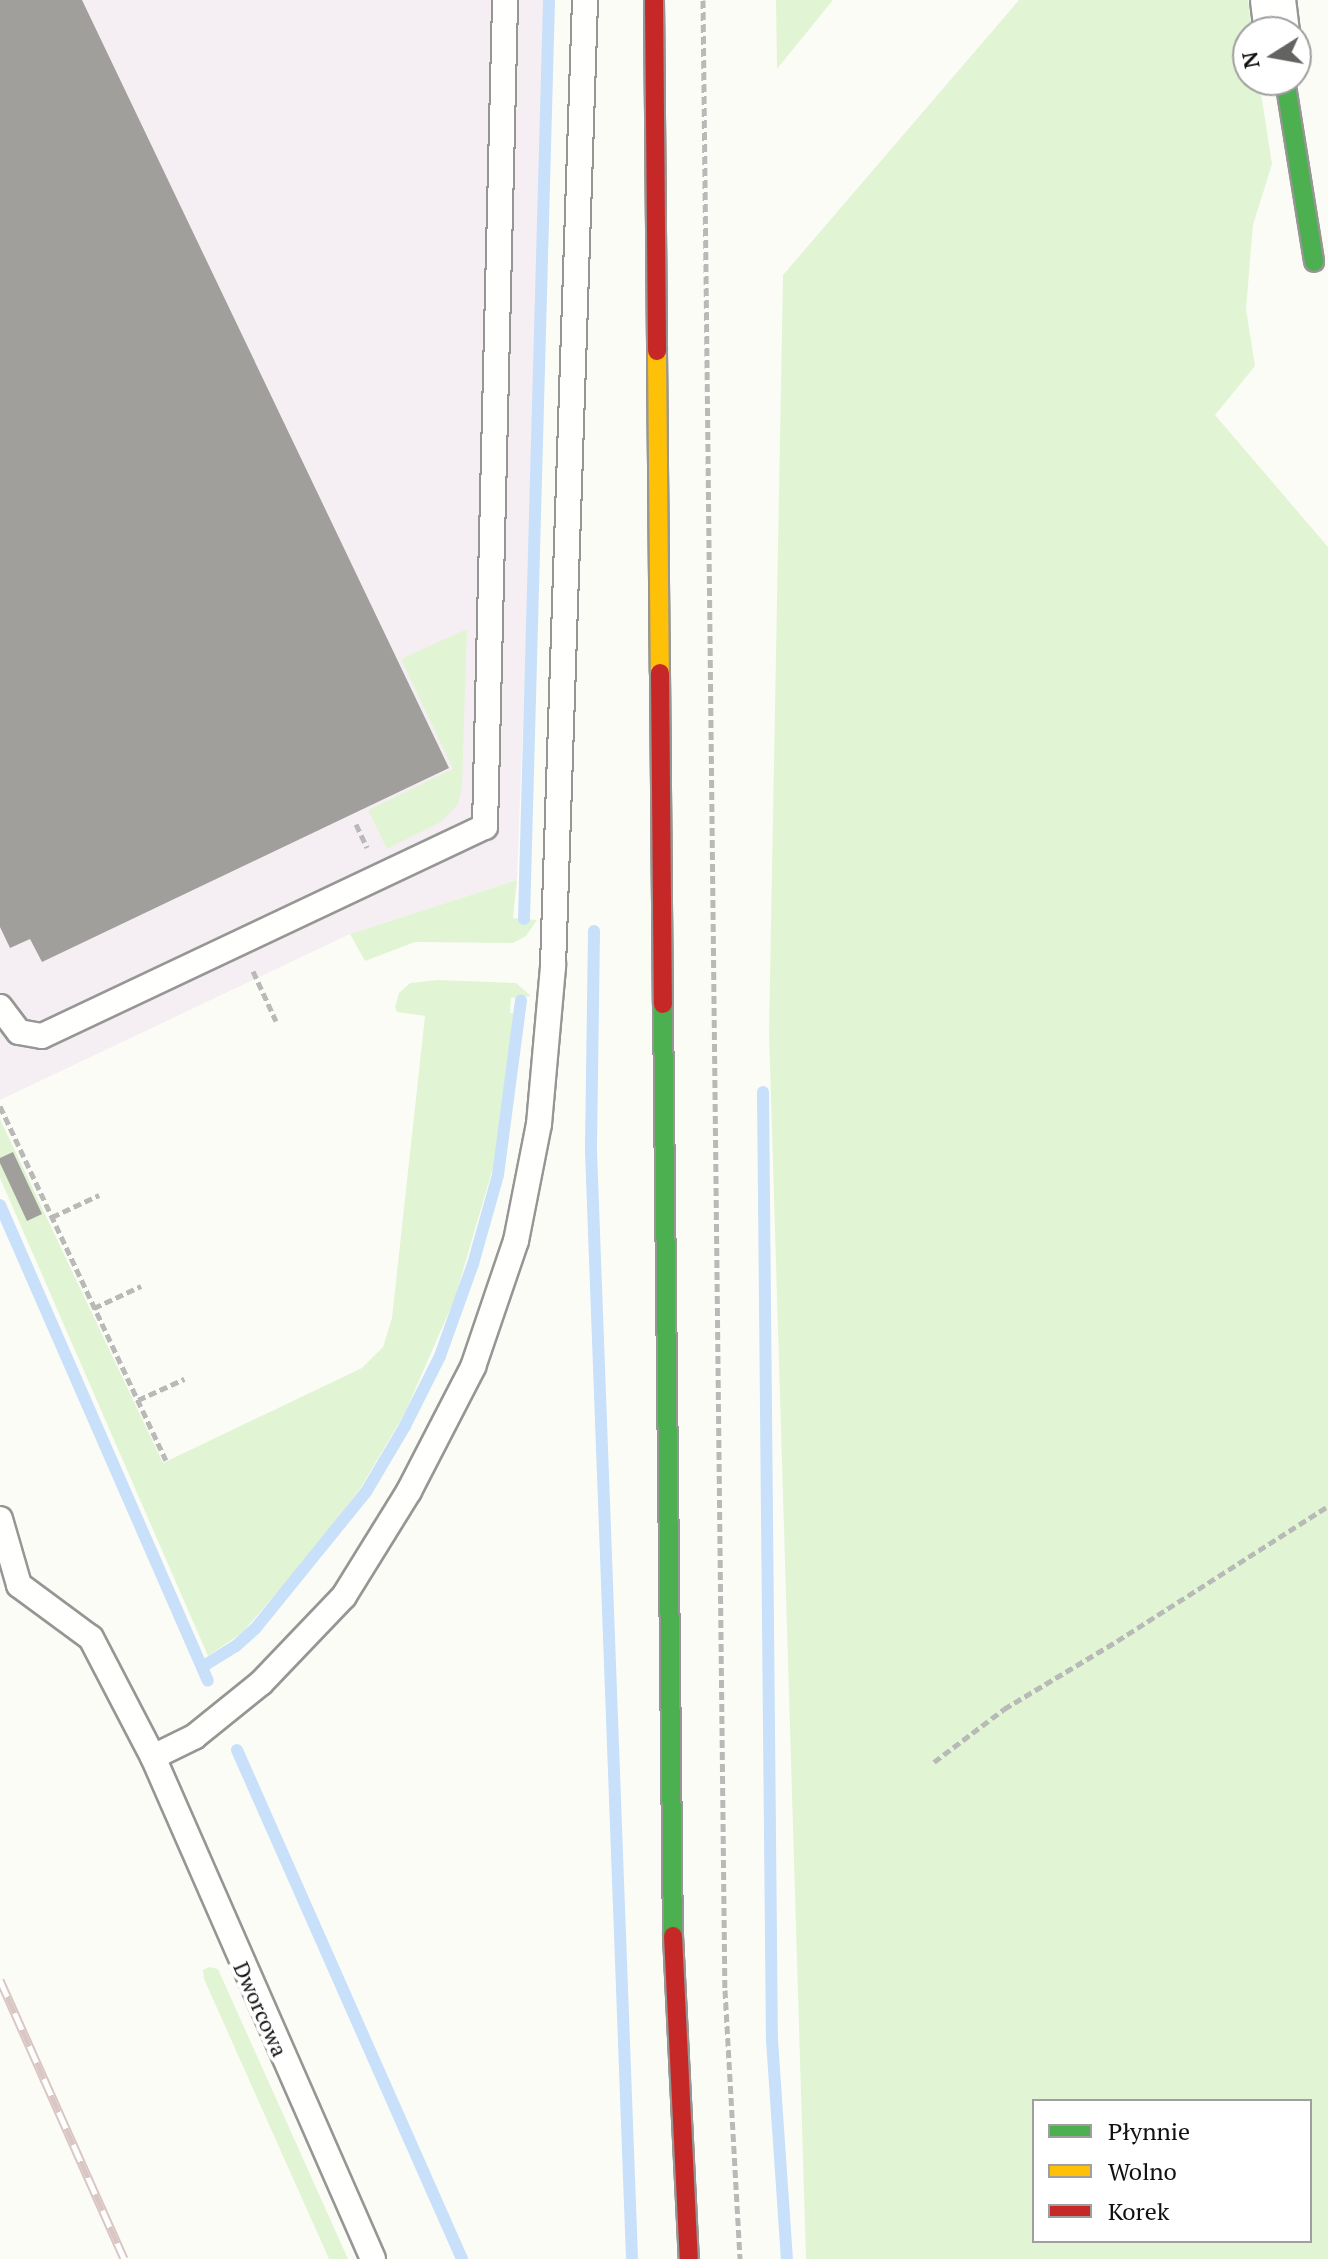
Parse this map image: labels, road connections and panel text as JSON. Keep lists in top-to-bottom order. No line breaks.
{"streets":{"lane":["Dworcowa"]},"legend":["Płynnie","Wolno","Korek"],"north":"left"}
